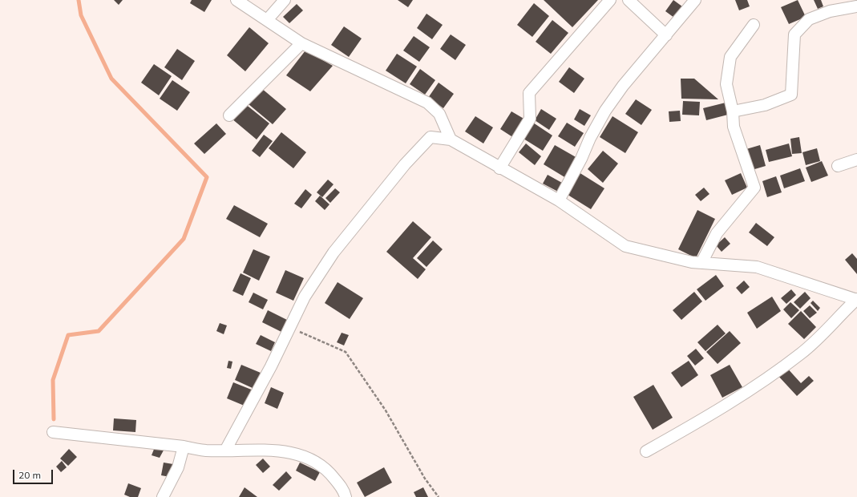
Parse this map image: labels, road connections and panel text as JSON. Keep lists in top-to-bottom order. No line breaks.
{"scale_bar":"20 m"}
